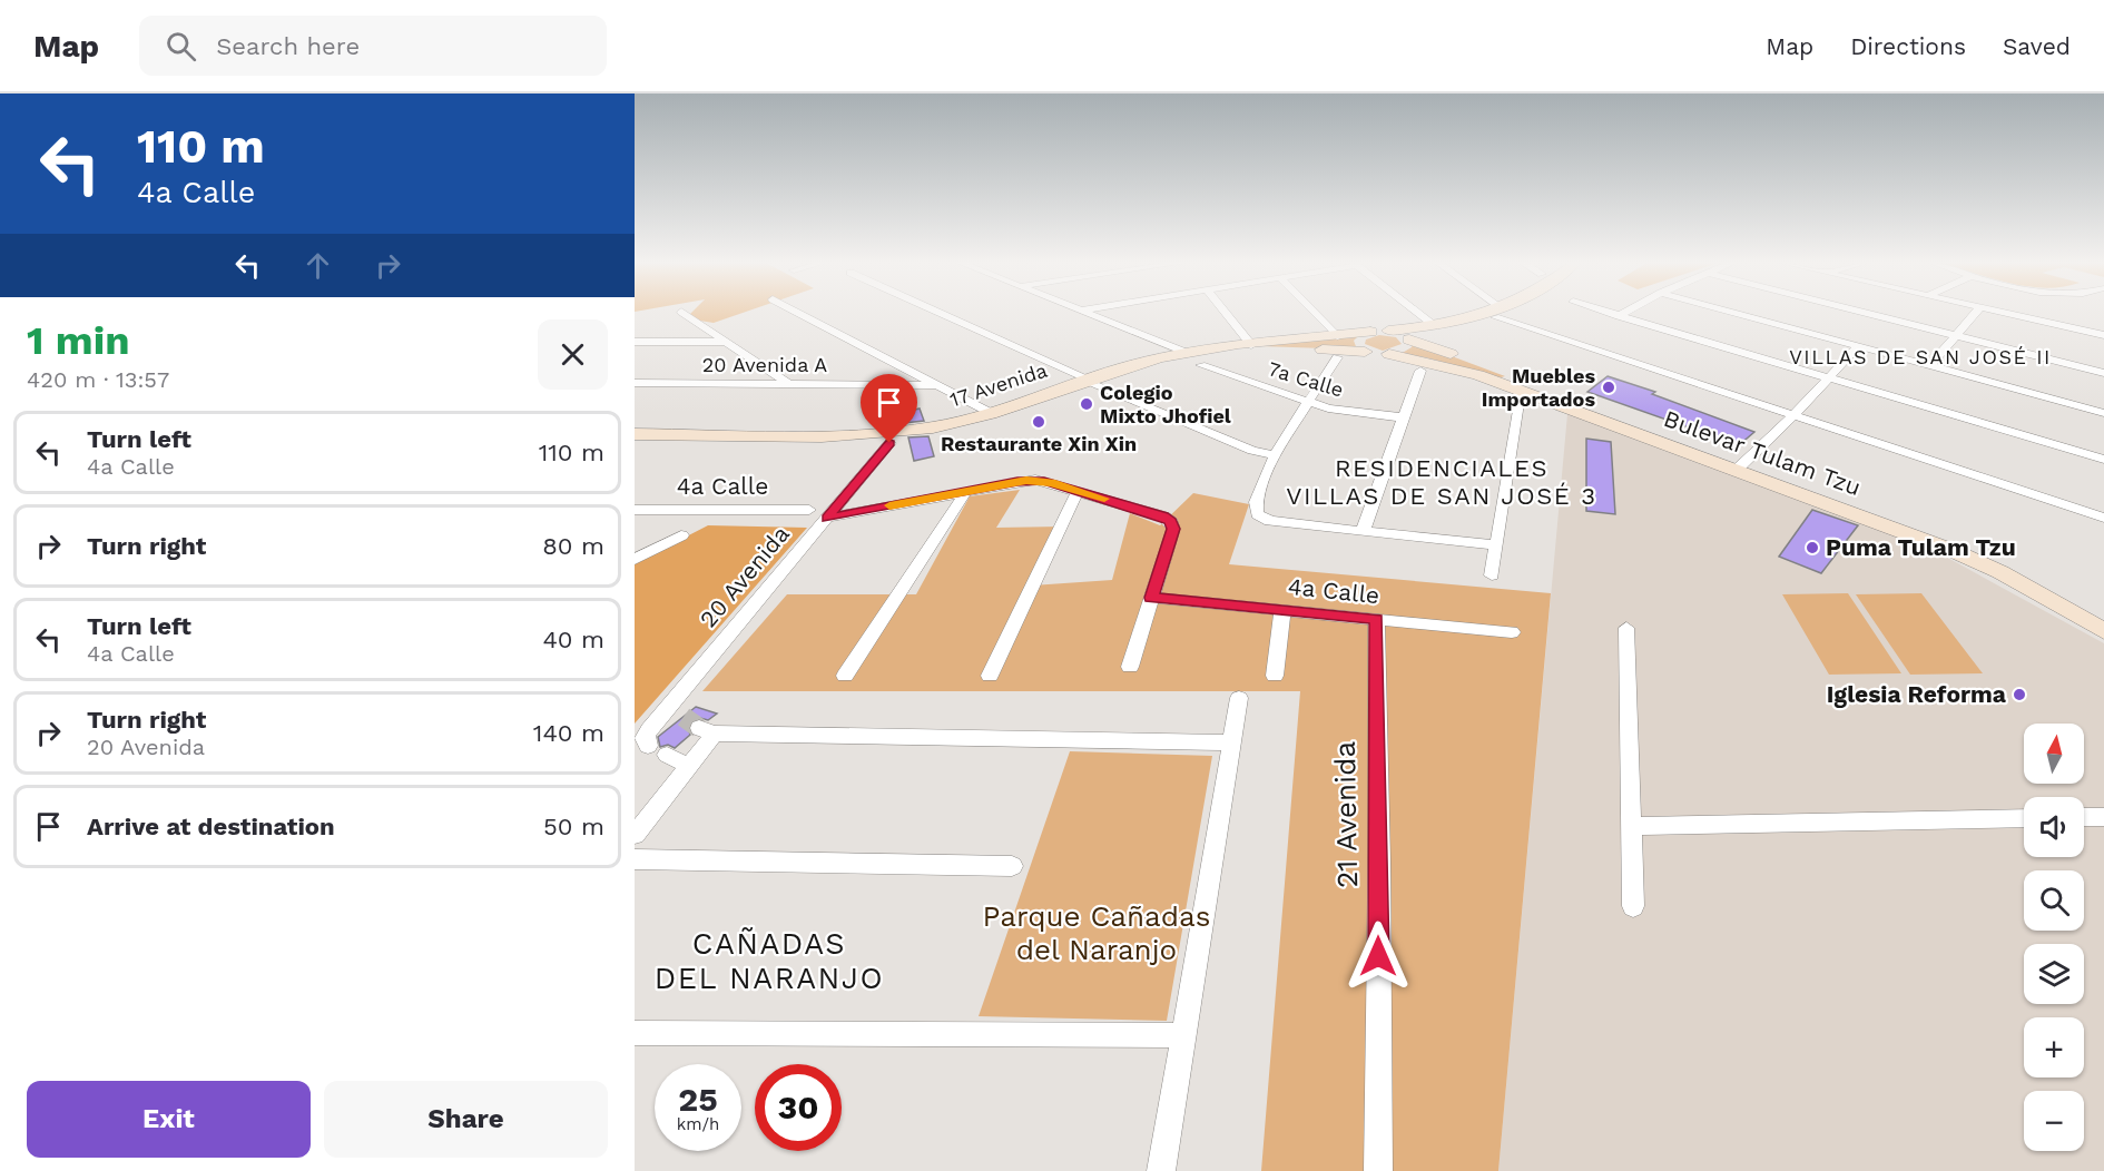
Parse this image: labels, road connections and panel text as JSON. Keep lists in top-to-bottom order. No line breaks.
{"streets":{"main road":["17 Avenida","Bulevar Tulam Tzu"],"street":["20 Avenida A","7a Calle","4a Calle","20 Avenida","21 Avenida"]},"crossings":[["17 Avenida","Bulevar Tulam Tzu"],["17 Avenida","20 Avenida"],["4a Calle","21 Avenida"]],"districts":["VILLAS DE SAN JOSÉ II","RESIDENCIALES VILLAS DE SAN JOSÉ 3","CAÑADAS DEL NARANJO"],"parks":["Parque Cañadas del Naranjo"],"places":["Muebles Importados","Colegio Mixto Jhofiel","Restaurante Xin Xin","Puma Tulam Tzu","Iglesia Reforma"],"north":"top","page":{"header":"Map","search":"Search here","nav":["Map","Directions","Saved"],"turn":["110 m","4a Calle"],"heading":["1 min","420 m · 13:57"],"list":[{"name":"Turn left","note":"4a Calle","value":"110 m"},{"name":"Turn right","value":"80 m"},{"name":"Turn left","note":"4a Calle","value":"40 m"},{"name":"Turn right","note":"20 Avenida","value":"140 m"},{"name":"Arrive at destination","value":"50 m"}],"map_buttons":["+","−"],"speed":"25 km/h","limit":"30","buttons":["Exit","Share"]}}
